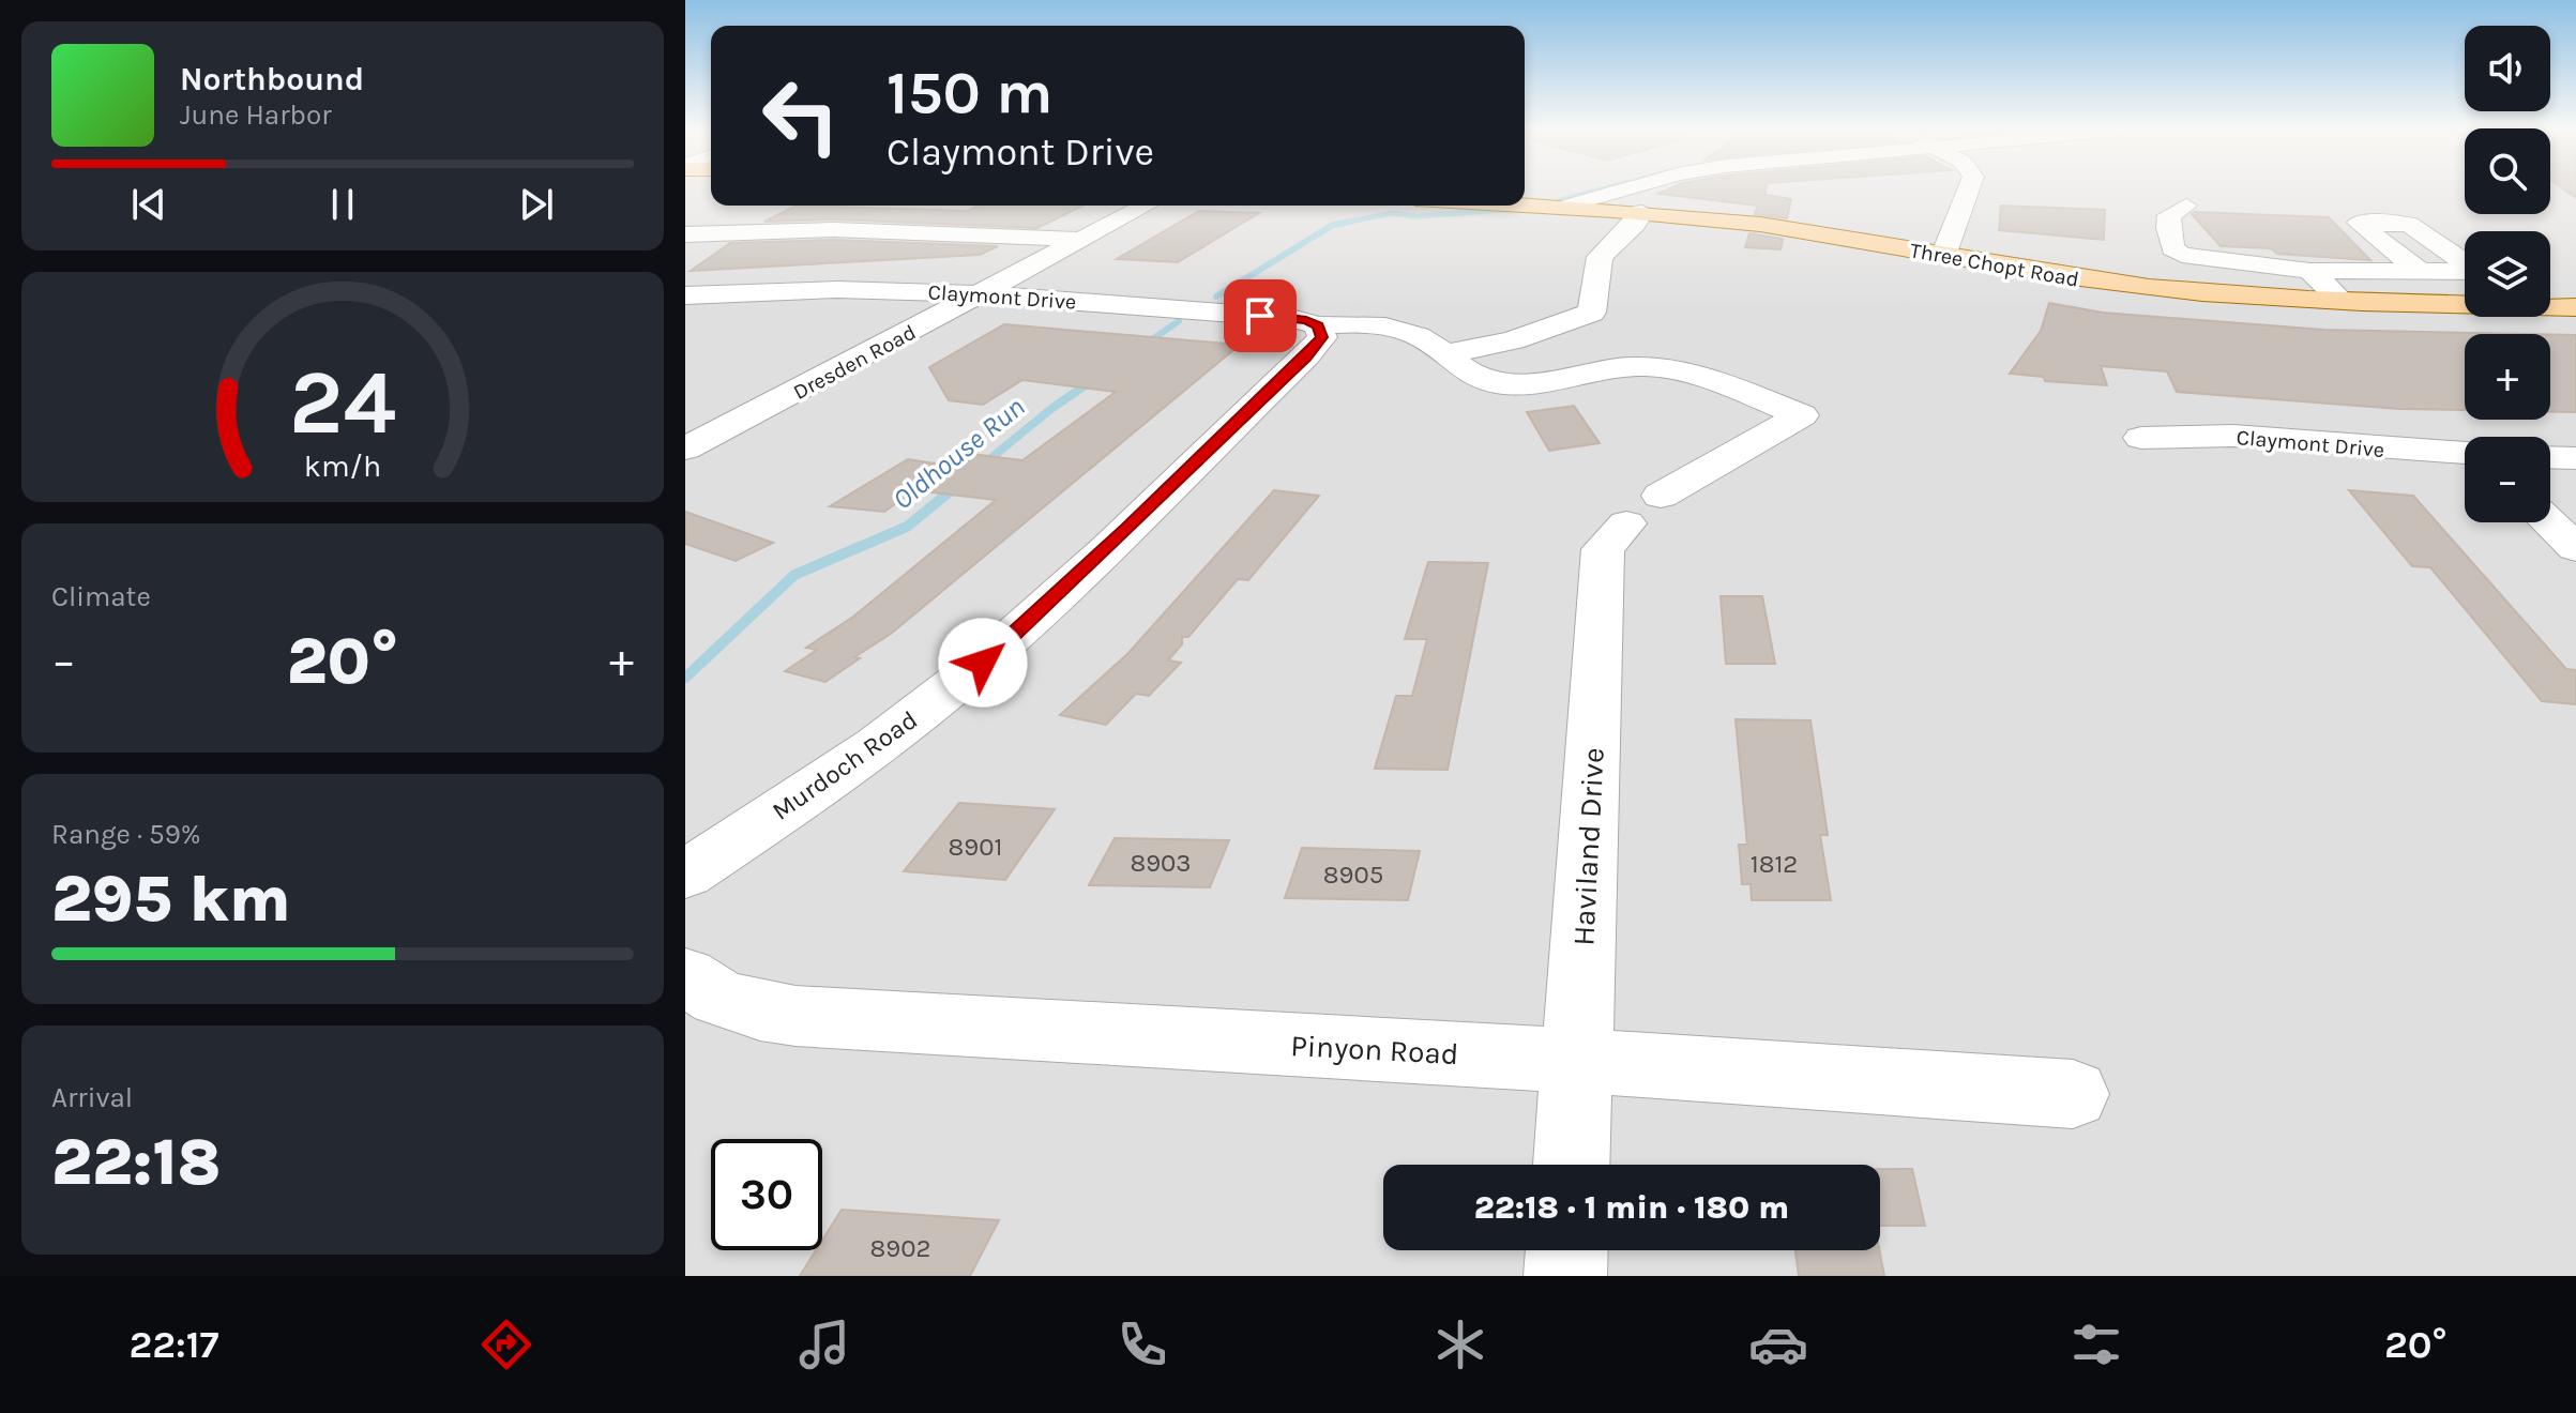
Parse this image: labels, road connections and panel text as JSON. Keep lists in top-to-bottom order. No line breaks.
{"streets":{"main road":["Three Chopt Road"],"street":["Claymont Drive","Dresden Road","Murdoch Road","Haviland Drive","Pinyon Road"]},"crossings":[["Claymont Drive","Dresden Road"],["Claymont Drive","Murdoch Road"],["Claymont Drive","Haviland Drive"],["Haviland Drive","Pinyon Road"]],"water":["Oldhouse Run"],"house_numbers":["8901","8903","1812","8905","8902"],"page":{"map_buttons":["+","−"],"turn":["150 m","Claymont Drive"],"song":["Northbound","June Harbor"],"tile":["Climate",["Range · 59%","295 km"],["Arrival","22:18"]],"heat":["−","20°","+"],"limit":"30","trip":"22:18 · 1 min · 180 m","tabs":["22:17","20°"],"gauge":["24","km/h"]}}
